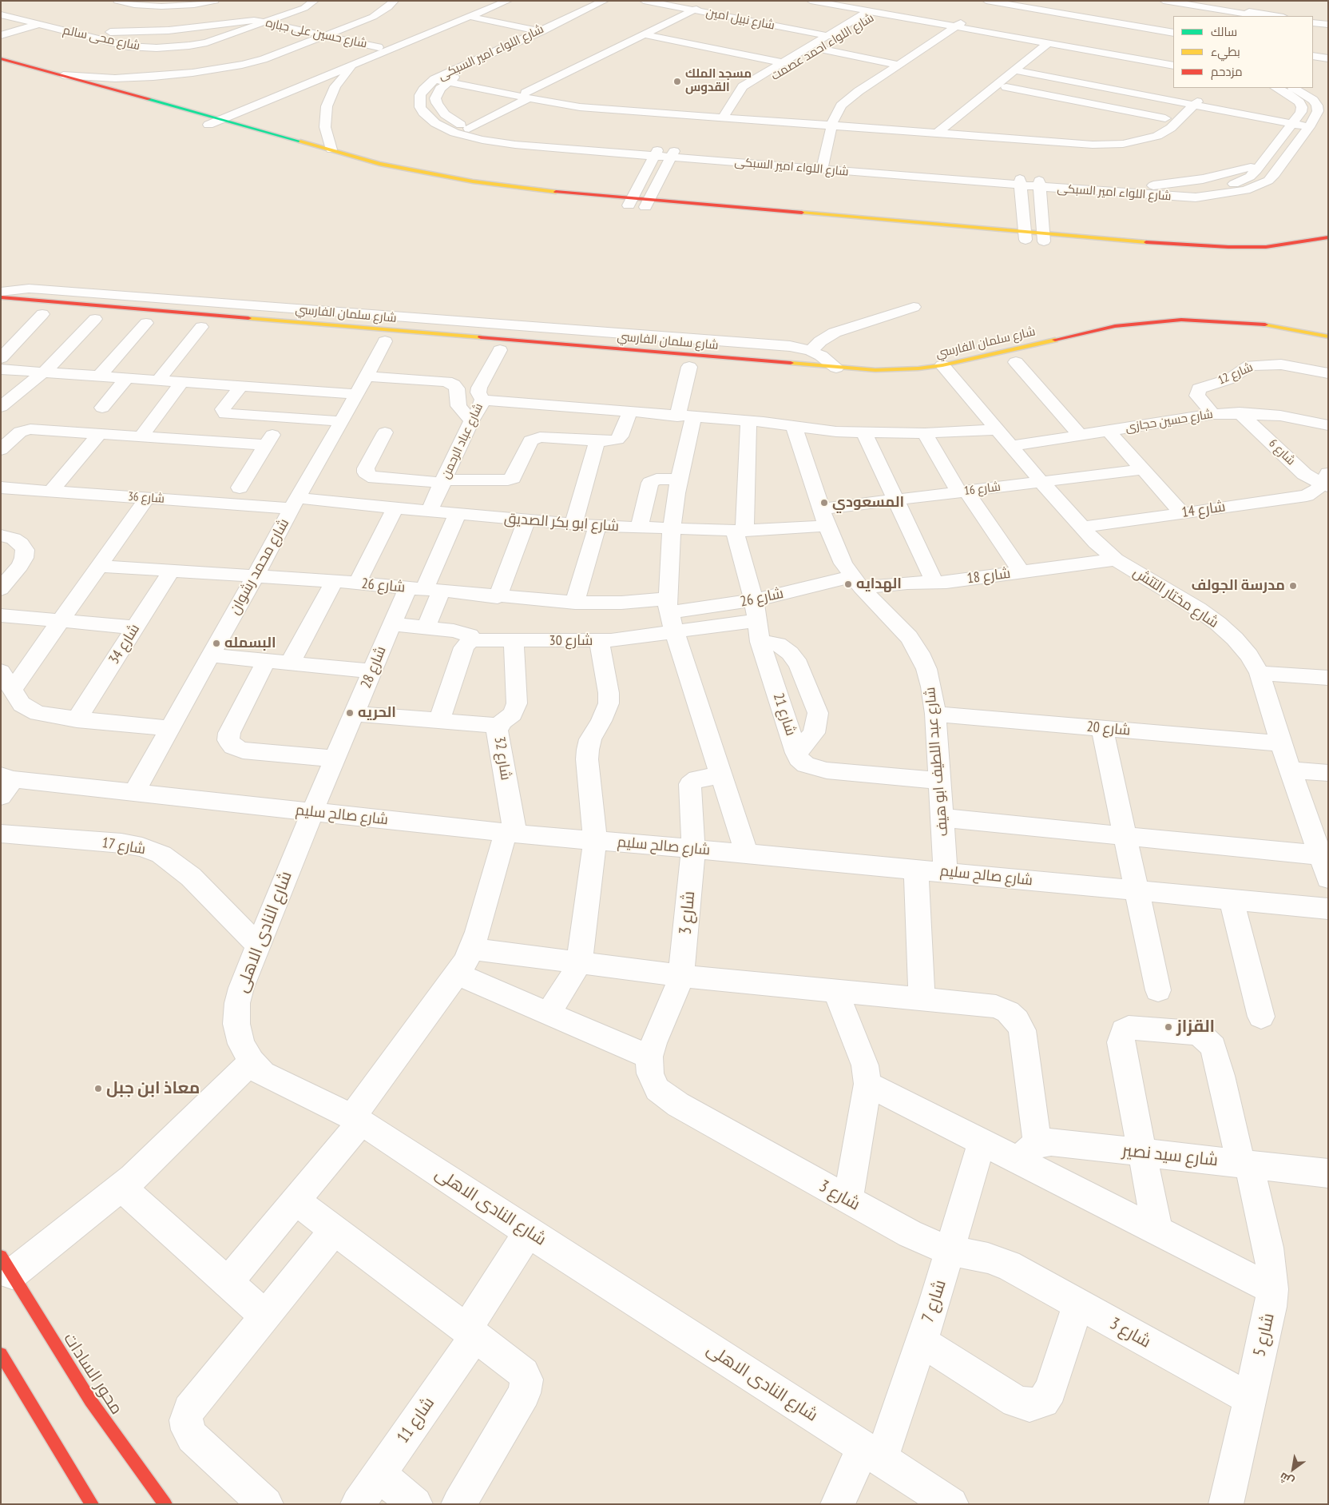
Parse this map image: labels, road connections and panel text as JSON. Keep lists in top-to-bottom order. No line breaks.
{"streets":{"street":["شارع نبيل امين","شارع حسين على جباره","شارع محى سالم","شارع اللواء احمد عصمت","شارع اللواء امير السبكى","شارع سلمان الفارسي","شارع 12","شارع حسين حجازى","شارع عباد الرحمن","شارع 6","شارع 16","شارع 36","شارع 14","شارع ابو بكر الصديق","شارع محمد رشوان","شارع 18","شارع 26","شارع مختار التتش","شارع 30","شارع 34","شارع 28","شارع 21","شارع 20","شارع 32","شارع عبد اللطيف ابو هيف","شارع صالح سليم","شارع 17","شارع 3","شارع النادى الاهلى","شارع سيد نصير","شارع 7","شارع 5","محور السادات","شارع 11"]},"crossings":[["شارع نبيل امين","شارع اللواء احمد عصمت"],["شارع حسين على جباره","شارع محى سالم"],["شارع سلمان الفارسي","شارع مختار التتش"],["شارع 12","شارع حسين حجازى"],["شارع حسين حجازى","شارع 6"],["شارع حسين حجازى","شارع مختار التتش"],["شارع عباد الرحمن","شارع ابو بكر الصديق"],["شارع 6","شارع 14"],["شارع 16","شارع ابو بكر الصديق"],["شارع 16","شارع مختار التتش"],["شارع 16","شارع عبد اللطيف ابو هيف"],["شارع 36","شارع ابو بكر الصديق"],["شارع 36","شارع محمد رشوان"],["شارع 14","شارع مختار التتش"],["شارع ابو بكر الصديق","شارع محمد رشوان"],["شارع ابو بكر الصديق","شارع 21"],["شارع ابو بكر الصديق","شارع عبد اللطيف ابو هيف"],["شارع محمد رشوان","شارع 26"],["شارع محمد رشوان","شارع صالح سليم"],["شارع 18","شارع 26"],["شارع 18","شارع مختار التتش"],["شارع 18","شارع عبد اللطيف ابو هيف"],["شارع 26","شارع 30"],["شارع 26","شارع 34"],["شارع 26","شارع 28"],["شارع 26","شارع 21"],["شارع 26","شارع عبد اللطيف ابو هيف"],["شارع مختار التتش","شارع 20"],["شارع 30","شارع 21"],["شارع 30","شارع 32"],["شارع 28","شارع صالح سليم"],["شارع 28","شارع النادى الاهلى"],["شارع 21","شارع عبد اللطيف ابو هيف"],["شارع 20","شارع عبد اللطيف ابو هيف"],["شارع 32","شارع صالح سليم"],["شارع عبد اللطيف ابو هيف","شارع صالح سليم"],["شارع صالح سليم","شارع 3"],["شارع صالح سليم","شارع النادى الاهلى"],["شارع 17","شارع النادى الاهلى"],["شارع 3","شارع 7"],["شارع 3","شارع 5"],["شارع النادى الاهلى","شارع 7"],["شارع النادى الاهلى","شارع 11"],["شارع سيد نصير","شارع 5"]],"places":["مسجد الملك القدوس","المسعودي","الهدايه","مدرسة الجولف","البسمله","الحريه","القزاز","معاذ ابن جبل"],"legend":["سالك","بطيء","مزدحم"],"north":"bottom left"}
